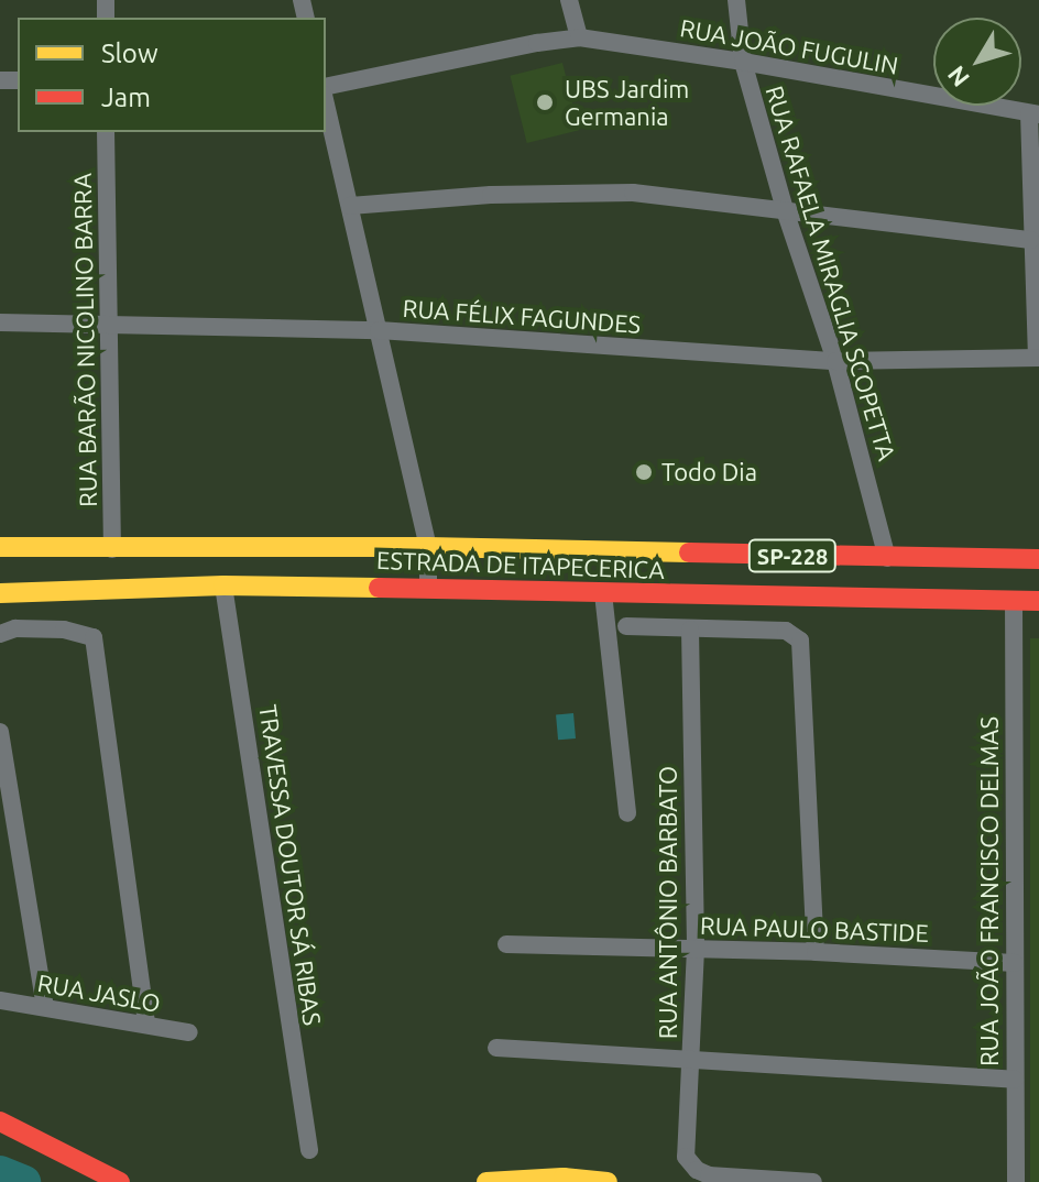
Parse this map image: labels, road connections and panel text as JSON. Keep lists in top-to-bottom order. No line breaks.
{"streets":{"main road":["SP-228","ESTRADA DE ITAPECERICA"],"street":["RUA JOÃO FUGULIN","RUA RAFAELA MIRAGLIA SCOPETTA","RUA FÉLIX FAGUNDES","RUA BARÃO NICOLINO BARRA","TRAVESSA DOUTOR SÁ RIBAS","RUA JOÃO FRANCISCO DELMAS","RUA ANTÔNIO BARBATO","RUA PAULO BASTIDE","RUA JASLO"]},"crossings":[["RUA JOÃO FUGULIN","RUA RAFAELA MIRAGLIA SCOPETTA"],["RUA RAFAELA MIRAGLIA SCOPETTA","RUA FÉLIX FAGUNDES"],["RUA RAFAELA MIRAGLIA SCOPETTA","ESTRADA DE ITAPECERICA"],["RUA FÉLIX FAGUNDES","RUA BARÃO NICOLINO BARRA"],["RUA BARÃO NICOLINO BARRA","ESTRADA DE ITAPECERICA"],["ESTRADA DE ITAPECERICA","TRAVESSA DOUTOR SÁ RIBAS"],["ESTRADA DE ITAPECERICA","RUA JOÃO FRANCISCO DELMAS"],["RUA JOÃO FRANCISCO DELMAS","RUA PAULO BASTIDE"],["RUA ANTÔNIO BARBATO","RUA PAULO BASTIDE"]],"places":["UBS Jardim Germania","Todo Dia"],"legend":["Slow","Jam"],"north":"bottom left"}
